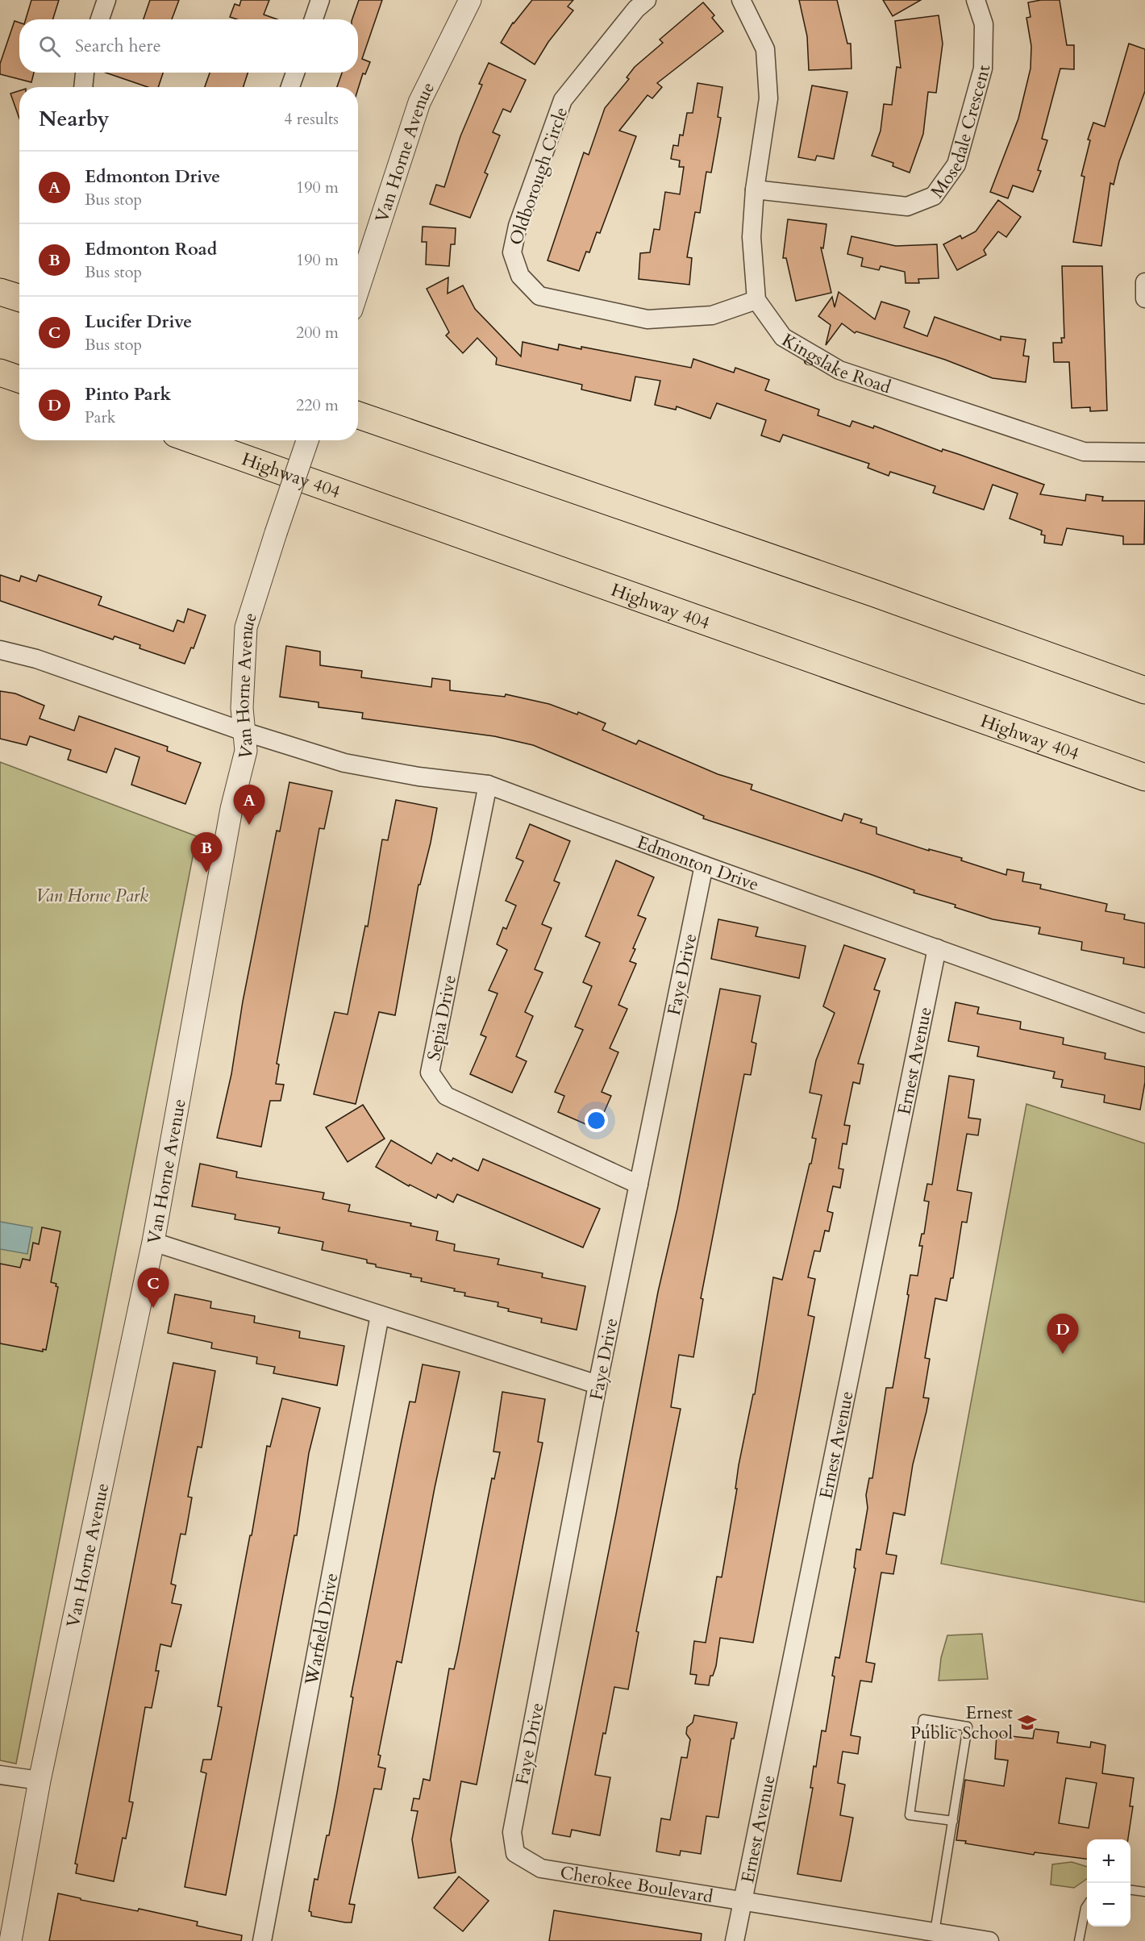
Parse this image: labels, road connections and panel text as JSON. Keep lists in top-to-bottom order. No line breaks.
{"streets":{"highway":["Highway 404"],"street":["Mosedale Crescent","Van Horne Avenue","Oldborough Circle","Kingslake Road","Edmonton Drive","Faye Drive","Sepia Drive","Ernest Avenue","Warfield Drive","Cherokee Boulevard"]},"crossings":[["Van Horne Avenue","Edmonton Drive"],["Oldborough Circle","Kingslake Road"],["Edmonton Drive","Faye Drive"],["Edmonton Drive","Sepia Drive"],["Edmonton Drive","Ernest Avenue"],["Faye Drive","Sepia Drive"],["Faye Drive","Cherokee Boulevard"],["Ernest Avenue","Cherokee Boulevard"]],"parks":["Van Horne Park"],"places":{"school or university":["Ernest Public School"]},"page":{"search":"Search here","heading":["Nearby","4 results"],"list":[{"mark":"A","name":"Edmonton Drive","note":"Bus stop","value":"190 m"},{"mark":"B","name":"Edmonton Road","note":"Bus stop","value":"190 m"},{"mark":"C","name":"Lucifer Drive","note":"Bus stop","value":"200 m"},{"mark":"D","name":"Pinto Park","note":"Park","value":"220 m"}],"pins":["A","B","C","D"],"map_buttons":["+","−"]}}
